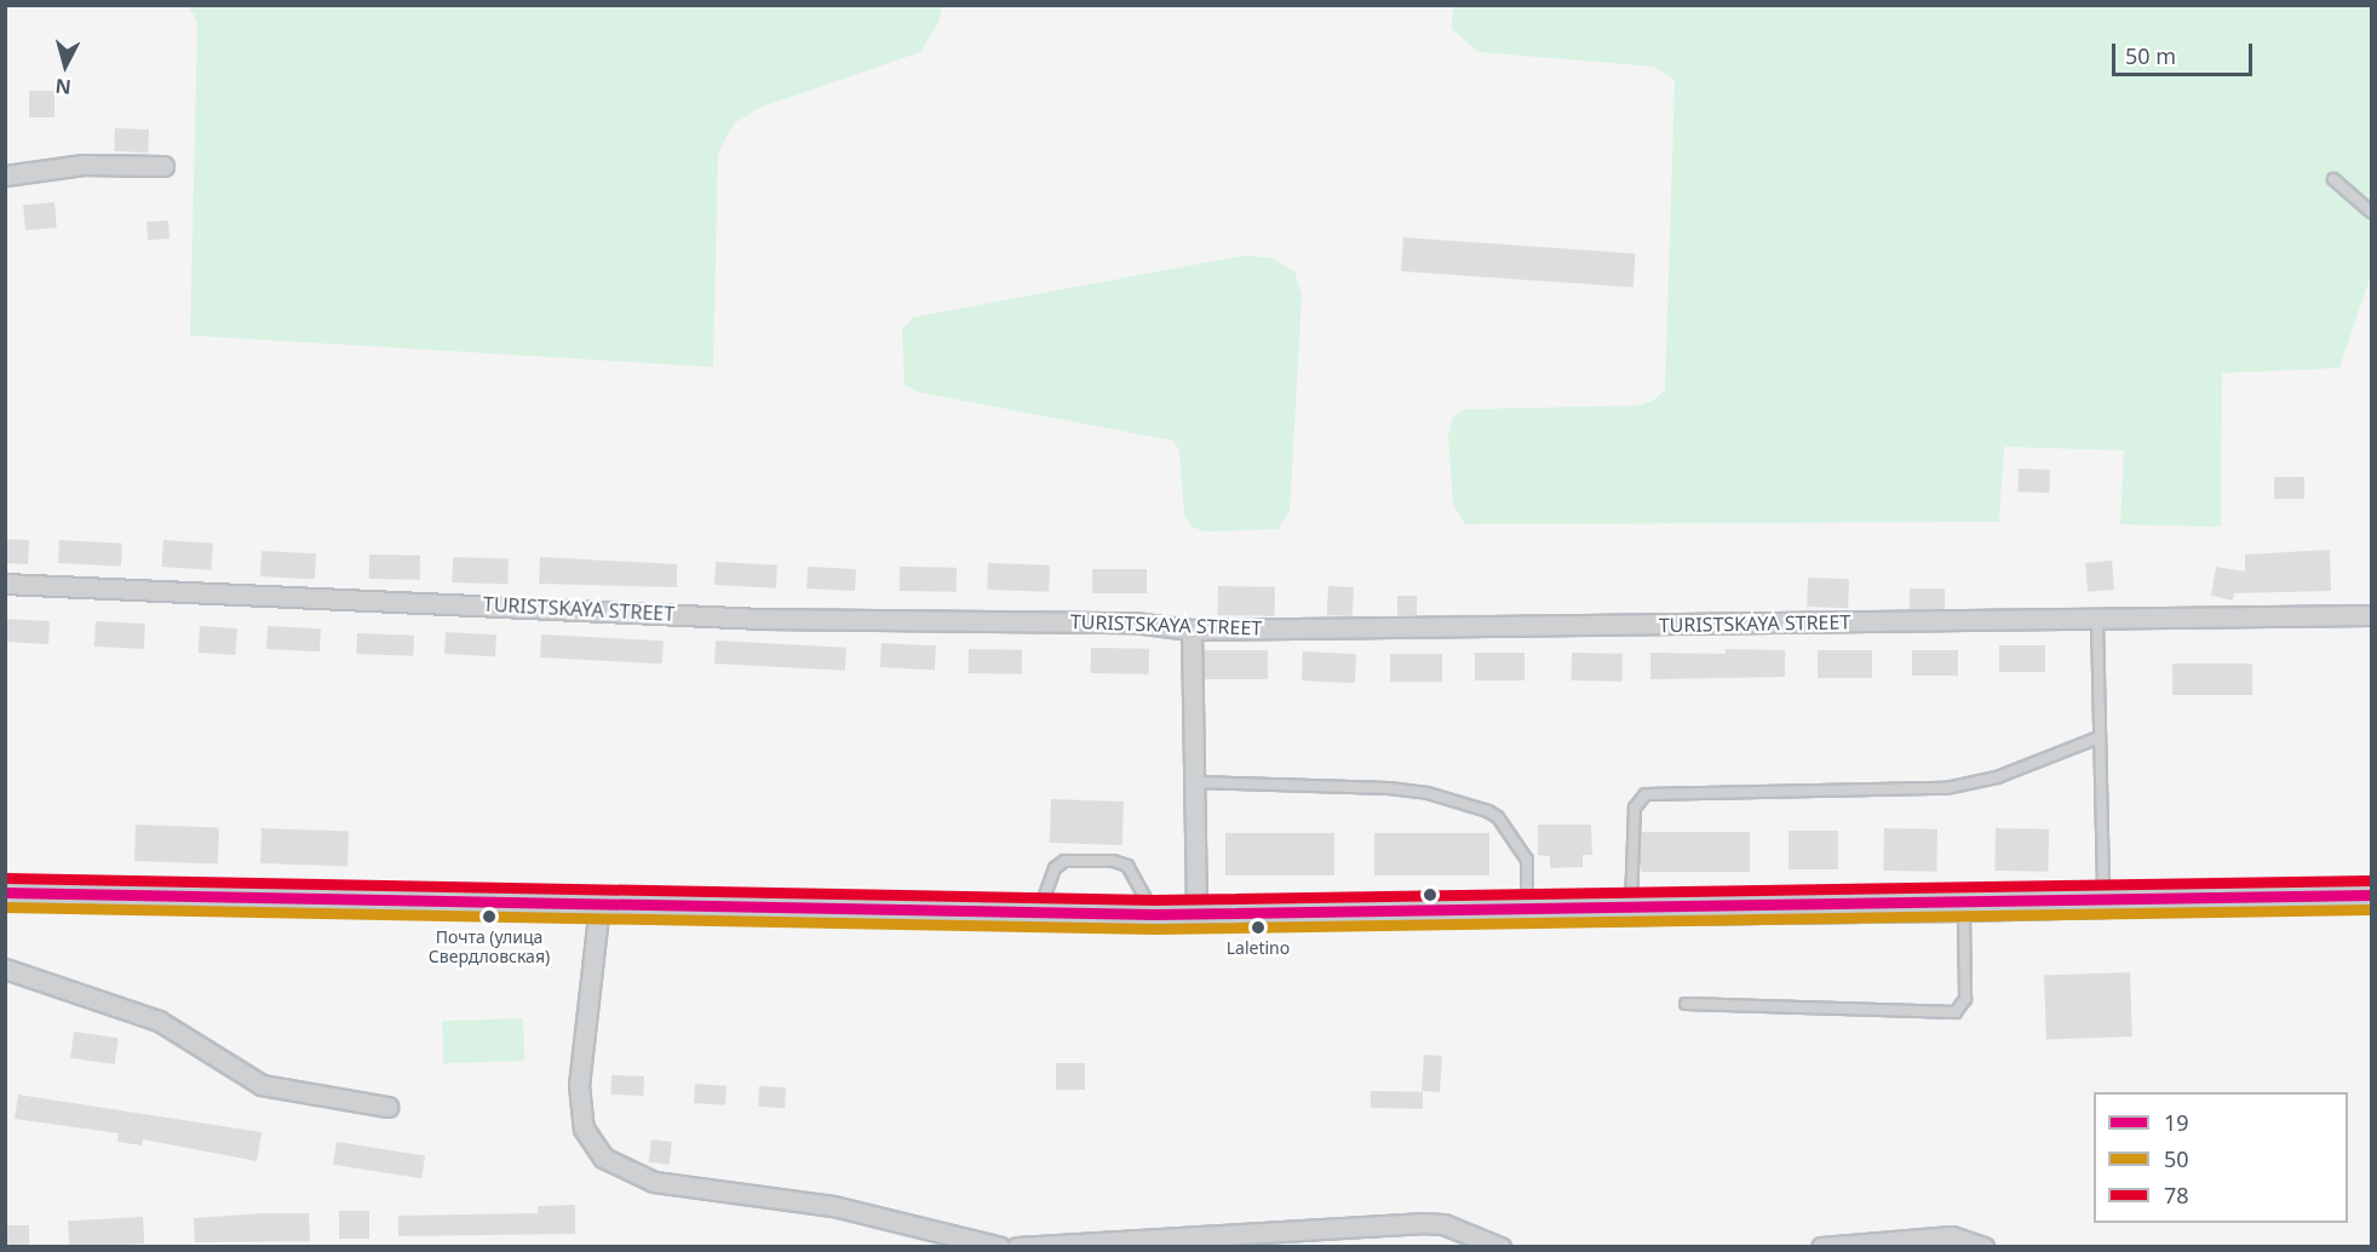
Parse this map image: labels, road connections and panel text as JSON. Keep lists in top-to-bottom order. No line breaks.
{"streets":{"street":["TURISTSKAYA STREET"]},"places":["Почта (улица Свердловская)","Laletino"],"lines":["transit line 78","transit line 19","transit line 50"],"legend":["19","50","78"],"scale_bar":"50 m","north":"bottom"}
